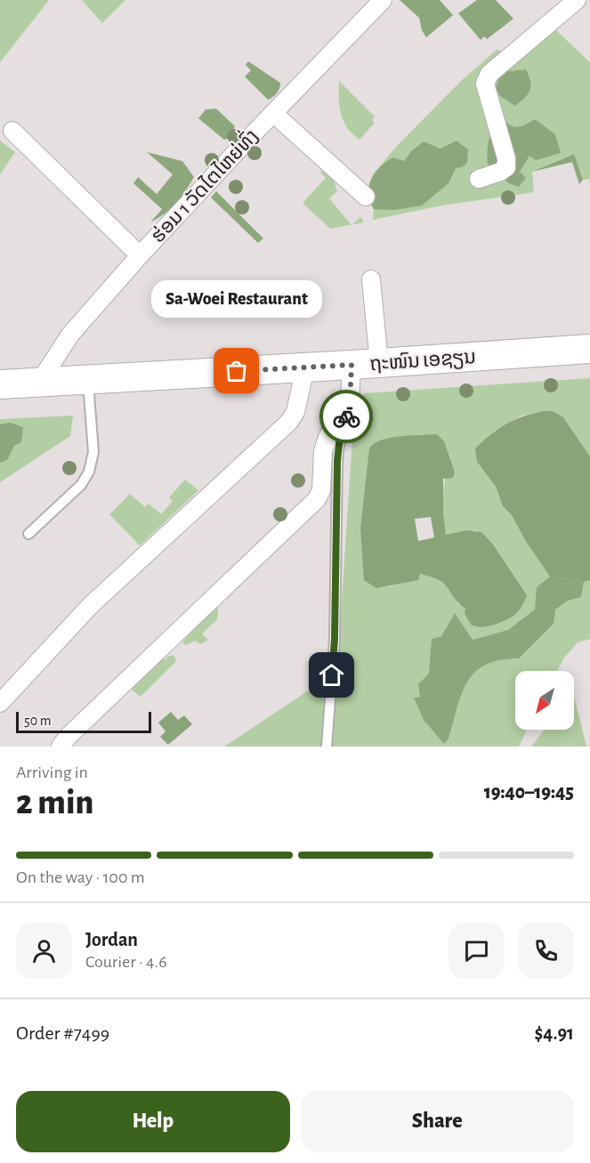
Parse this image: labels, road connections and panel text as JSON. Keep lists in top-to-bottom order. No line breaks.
{"streets":{"main road":["ຖະໜົນ ເອຊຽນ"],"street":["ຮ່ອມ 1 ວັດໄຕໄຫຍ່ທົ່ງ"]},"crossings":[["ຮ່ອມ 1 ວັດໄຕໄຫຍ່ທົ່ງ","ຖະໜົນ ເອຊຽນ"]],"places":["Sa-Woei Restaurant"],"scale_bar":"50 m","north":"bottom left","page":{"bubble":"Sa-Woei Restaurant","scale":"50 m","heading":["2 min","Arriving in","19:40–19:45"],"panel":["Jordan","Courier · 4.6","Order #7499","$4.91"],"bar":"On the way · 100 m","buttons":["Help","Share"]}}
